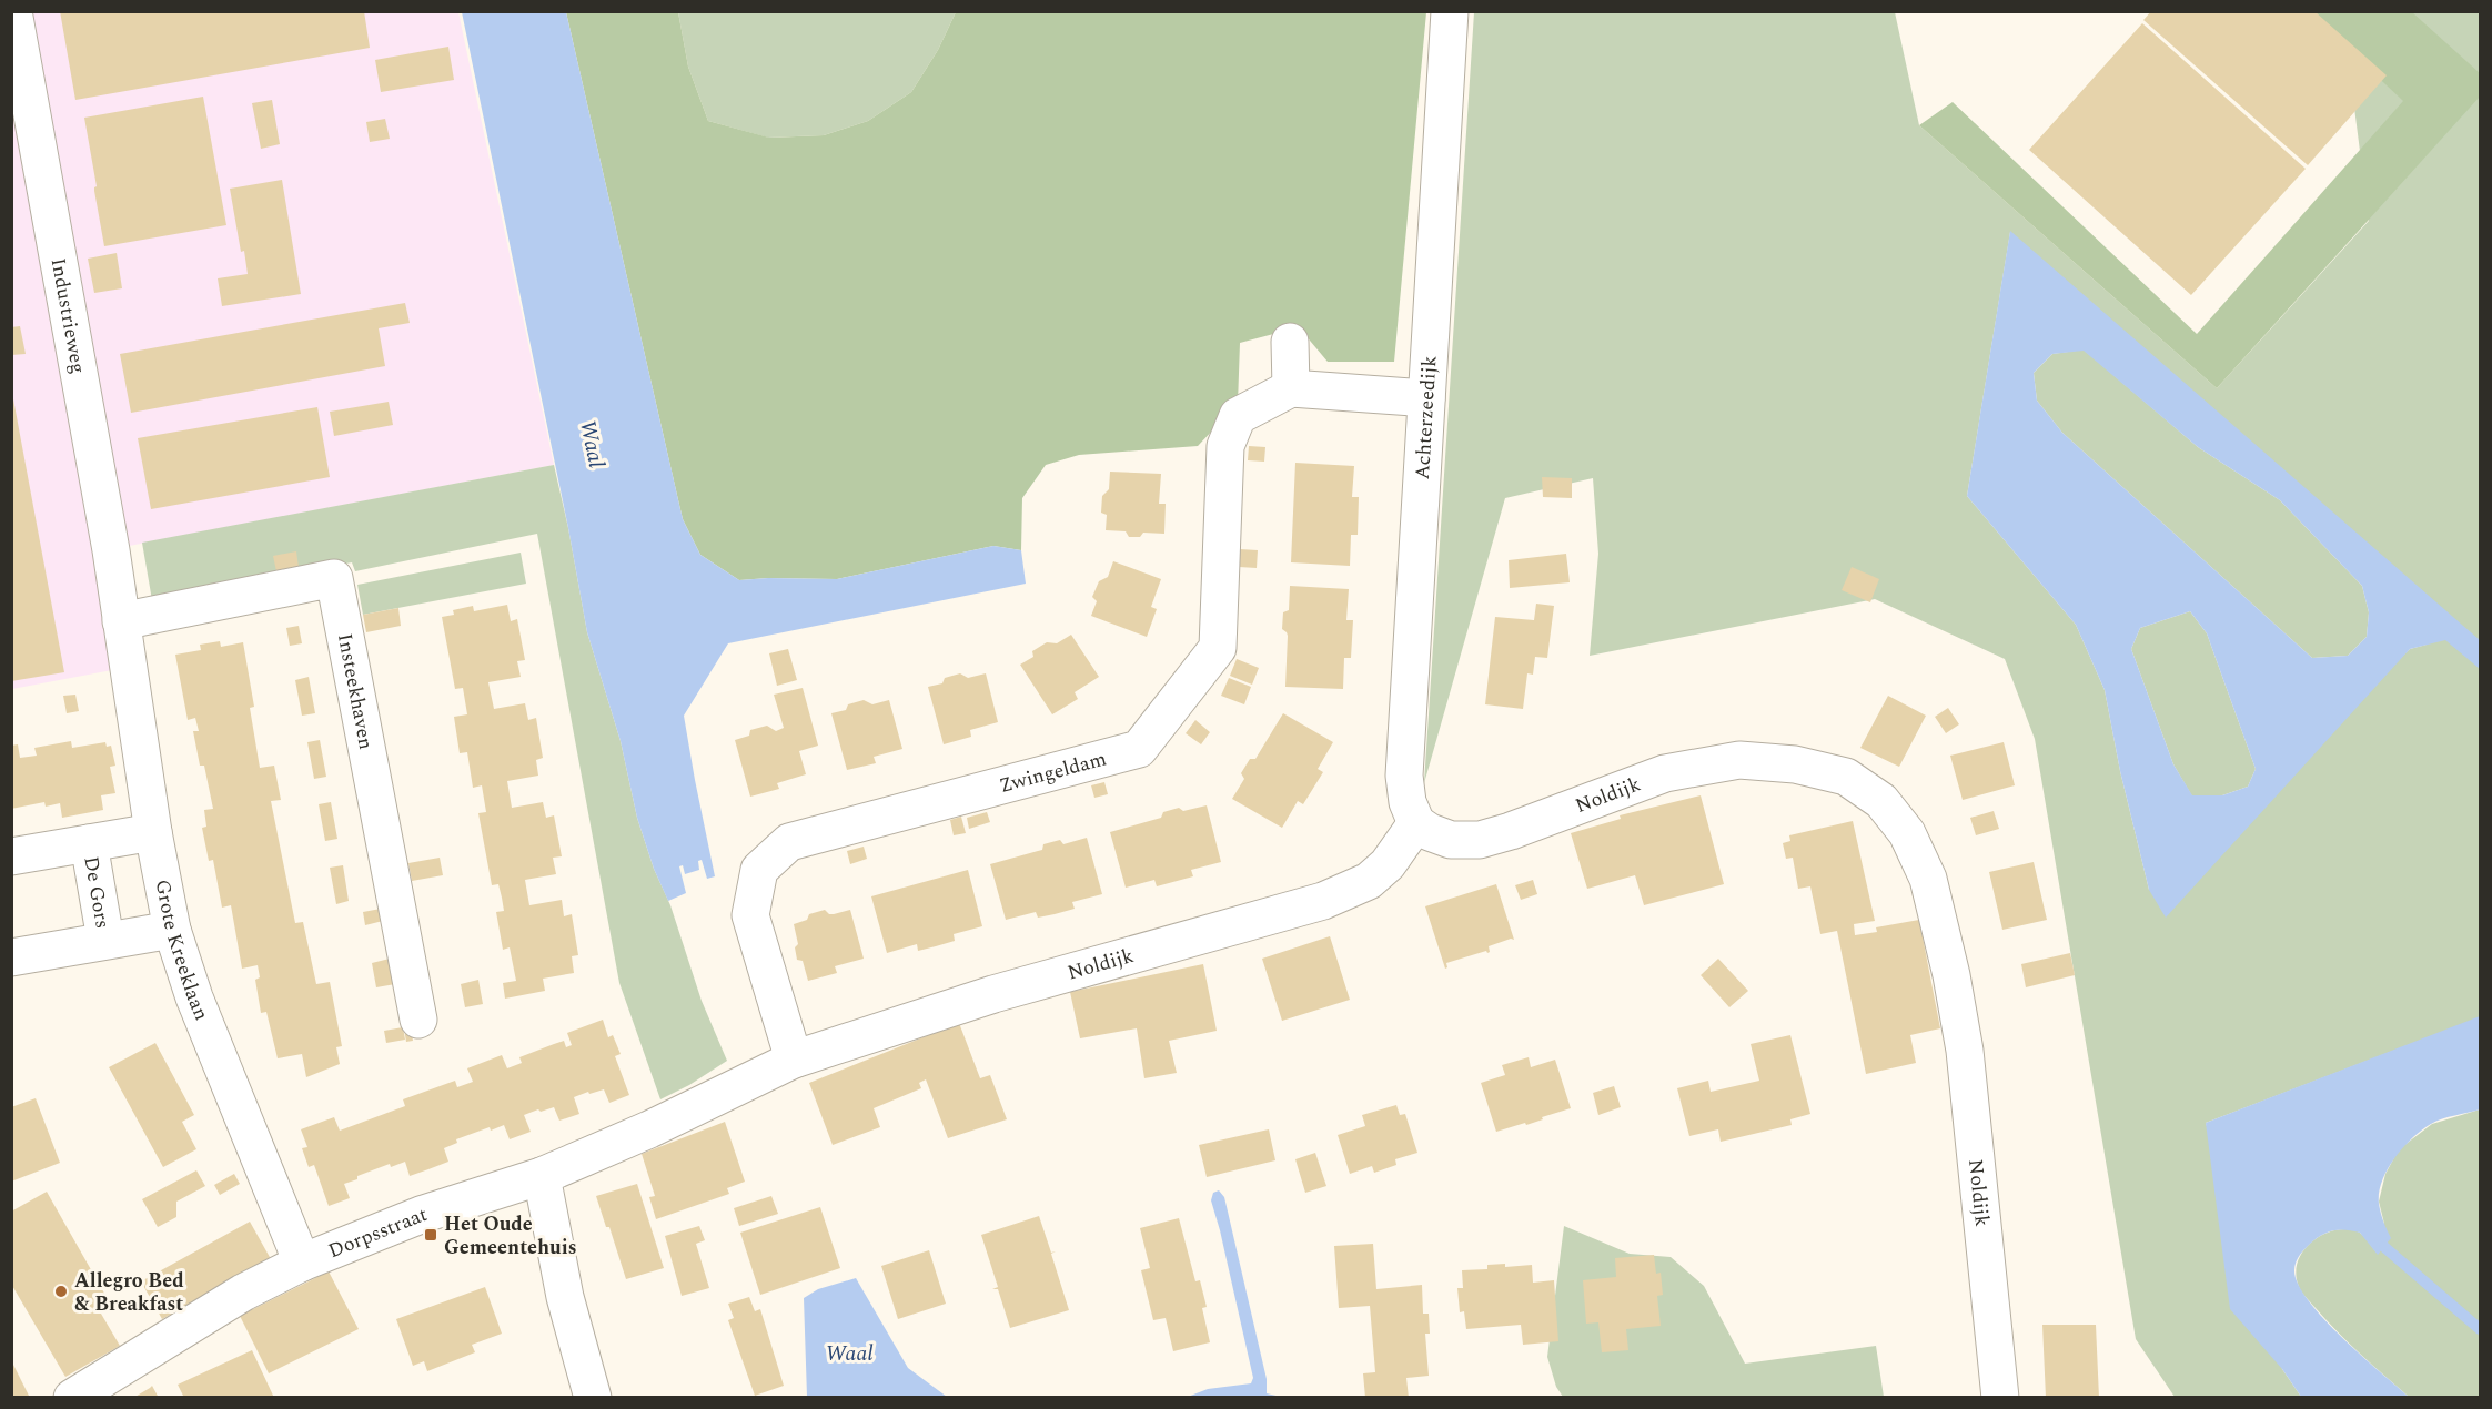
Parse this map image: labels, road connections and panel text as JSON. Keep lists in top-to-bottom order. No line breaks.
{"streets":{"street":["Industrieweg","Achterzeedijk","Insteekhaven","Zwingeldam","Noldijk","De Gors","Grote Kreeklaan","Dorpsstraat"]},"crossings":[["Industrieweg","Insteekhaven"],["Industrieweg","Grote Kreeklaan"],["Achterzeedijk","Noldijk"],["Insteekhaven","Grote Kreeklaan"],["Zwingeldam","Noldijk"],["Zwingeldam","Dorpsstraat"],["Noldijk","Dorpsstraat"],["De Gors","Grote Kreeklaan"],["Grote Kreeklaan","Dorpsstraat"]],"water":["Waal"],"places":{"transit":["Het Oude Gemeentehuis"],"other":["Allegro Bed & Breakfast"]}}
